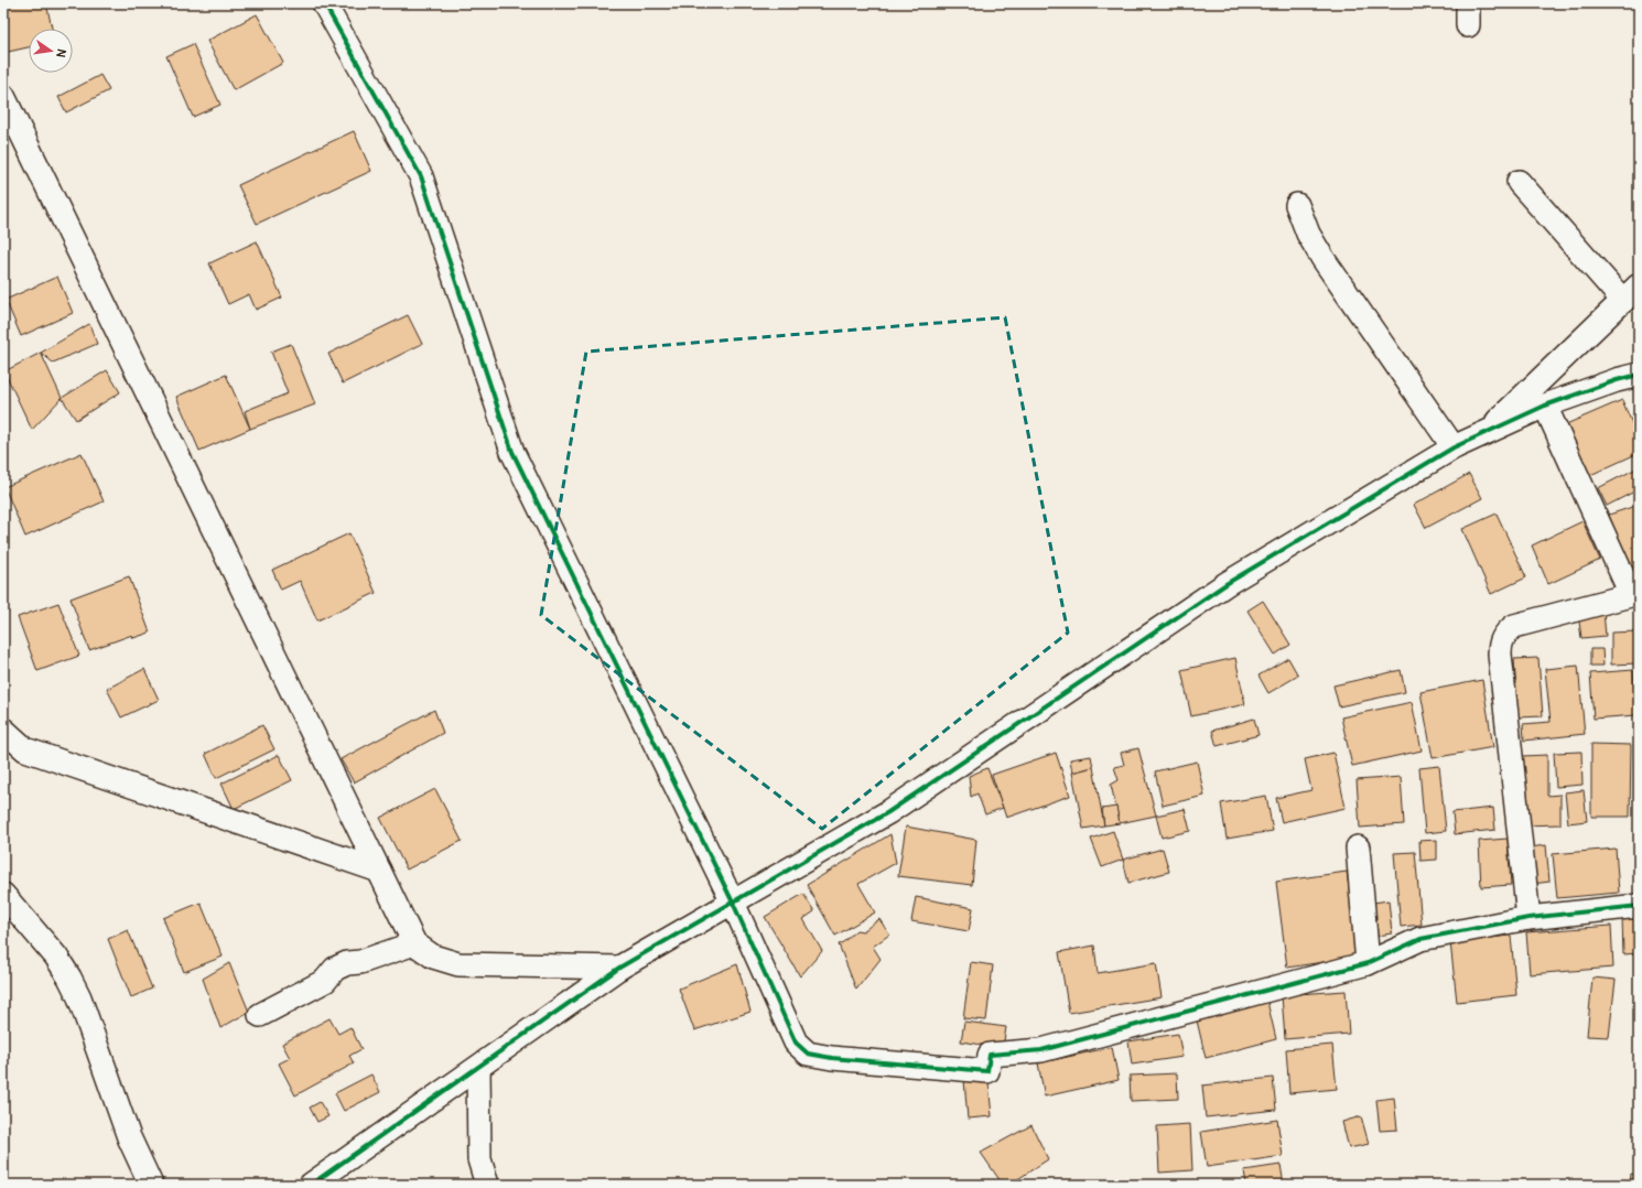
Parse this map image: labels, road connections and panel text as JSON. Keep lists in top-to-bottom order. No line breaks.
{"north":"right"}
